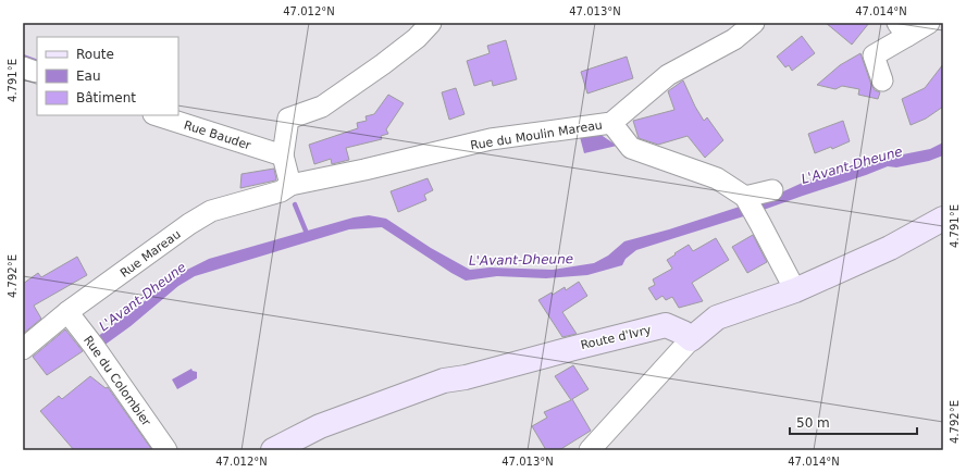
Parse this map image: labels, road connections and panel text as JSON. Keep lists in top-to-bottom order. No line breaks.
{"streets":{"main road":["Route d'Ivry"],"street":["Rue Bauder","Rue du Moulin Mareau","Rue Mareau","Rue du Colombier"]},"crossings":[["Rue du Moulin Mareau","Rue Mareau"],["Rue Mareau","Rue du Colombier"]],"water":["L'Avant-Dheune"],"legend":["Route","Eau","Bâtiment"],"scale_bar":"50 m","coordinates":["47.012°N","47.013°N","47.014°N","4.791°E","4.792°E"]}
